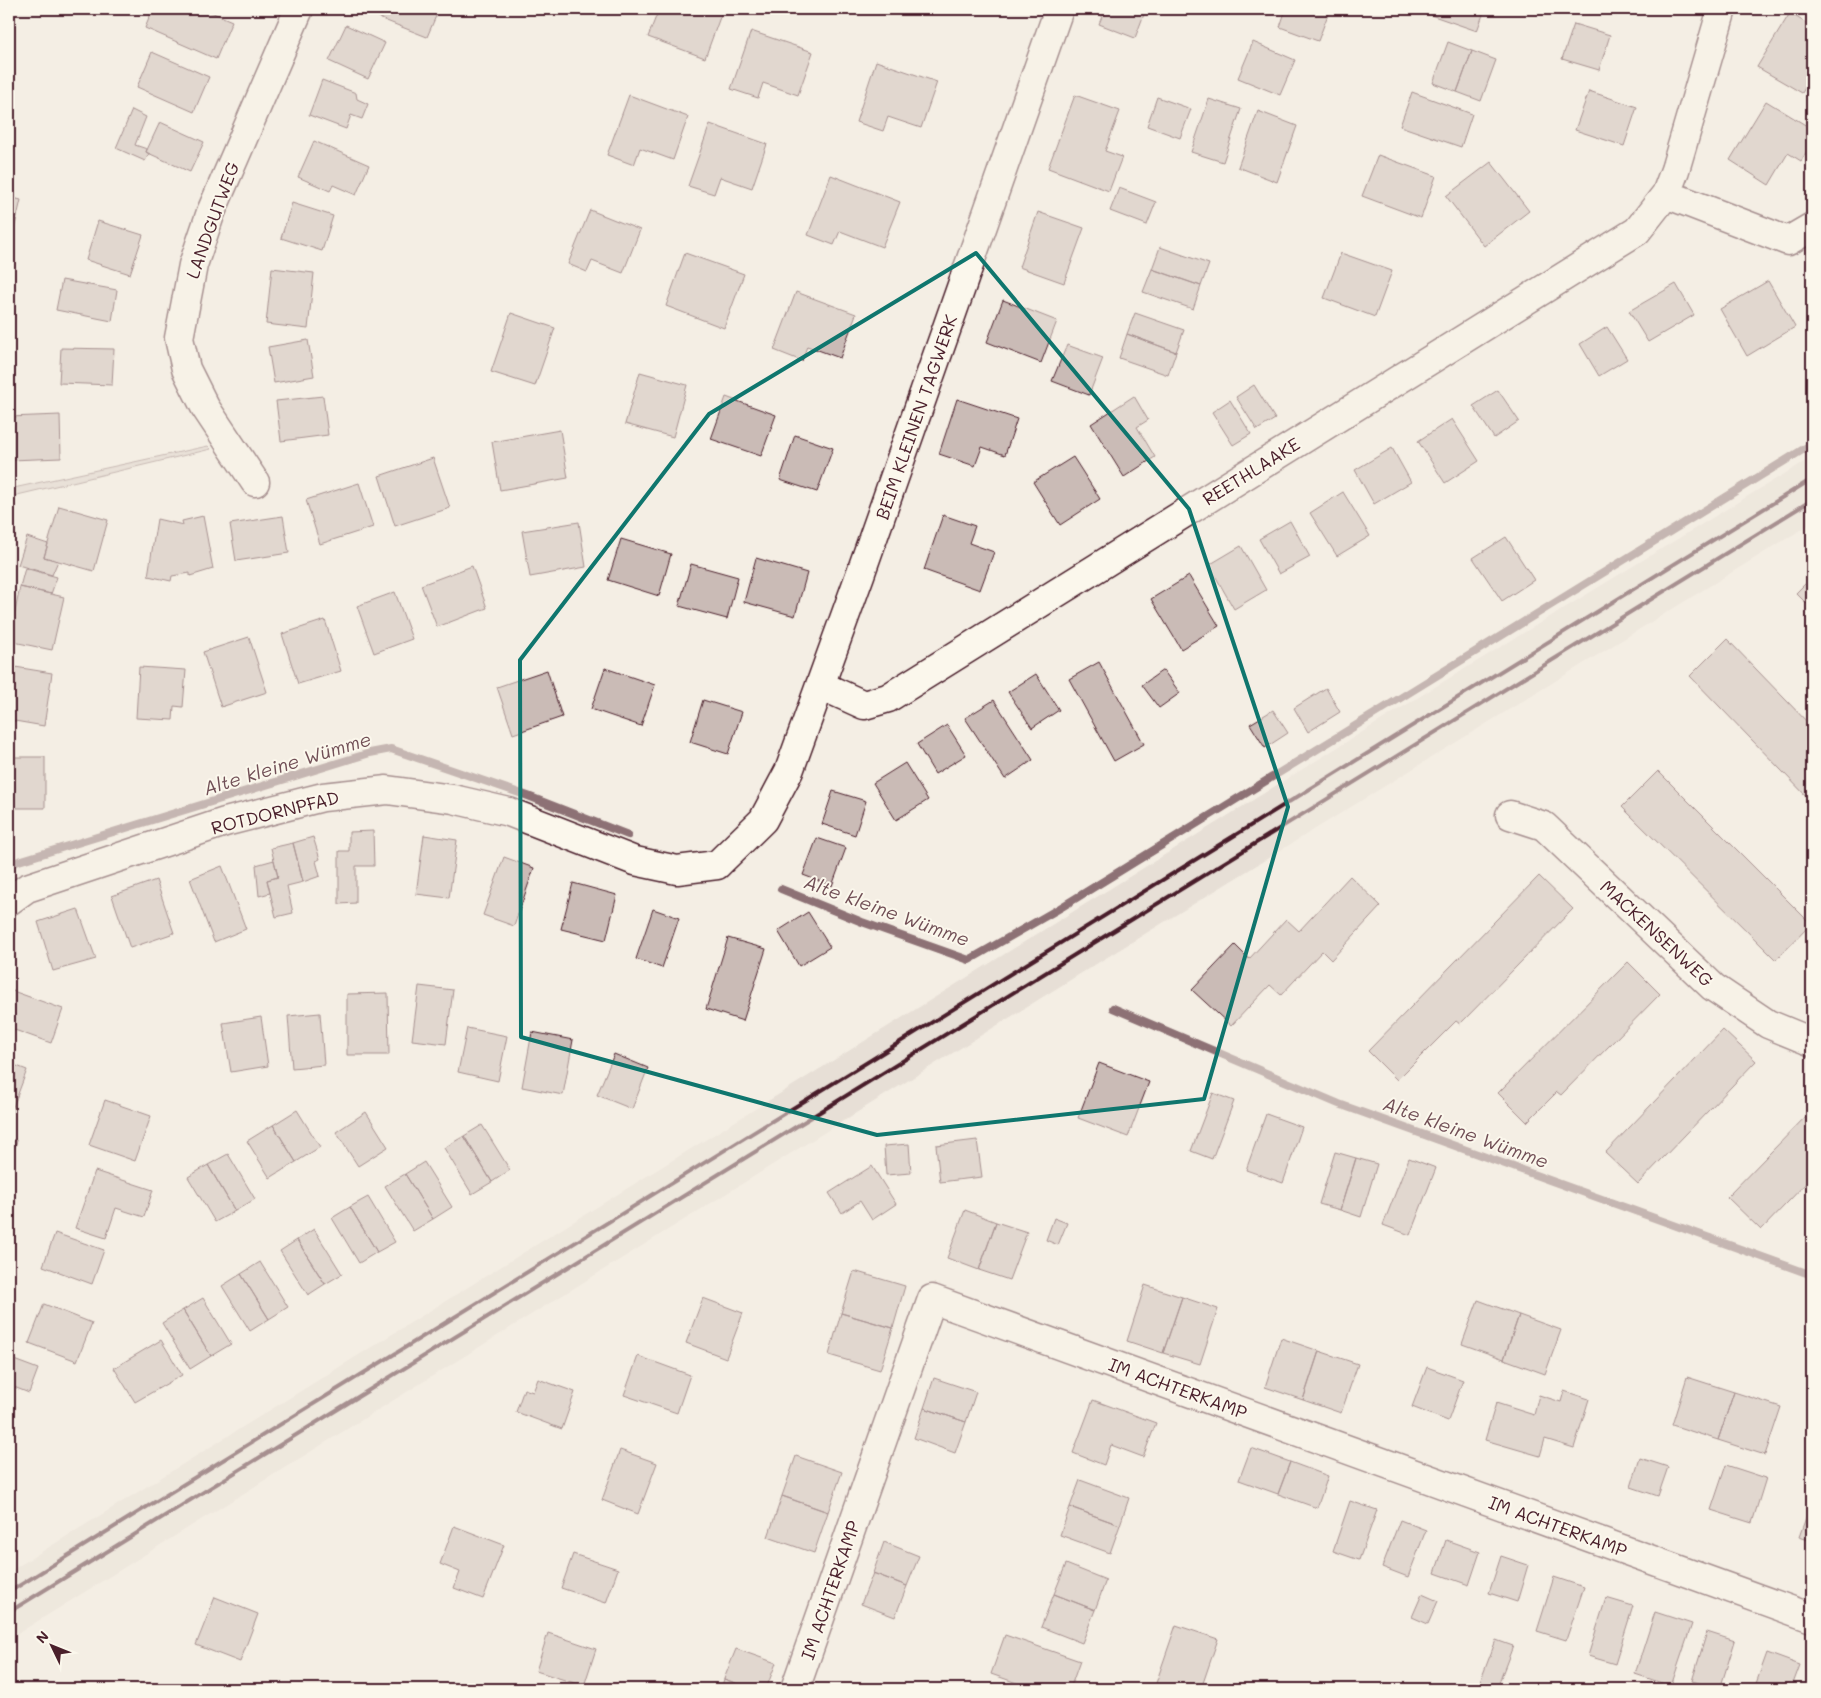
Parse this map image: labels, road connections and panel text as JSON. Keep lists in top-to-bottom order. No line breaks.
{"streets":{"street":["LANDGUTWEG","BEIM KLEINEN TAGWERK","REETHLAAKE","ROTDORNPFAD","MACKENSENWEG","IM ACHTERKAMP"]},"crossings":[["BEIM KLEINEN TAGWERK","REETHLAAKE"],["BEIM KLEINEN TAGWERK","ROTDORNPFAD"]],"water":["Alte kleine Wümme"],"north":"top left"}
